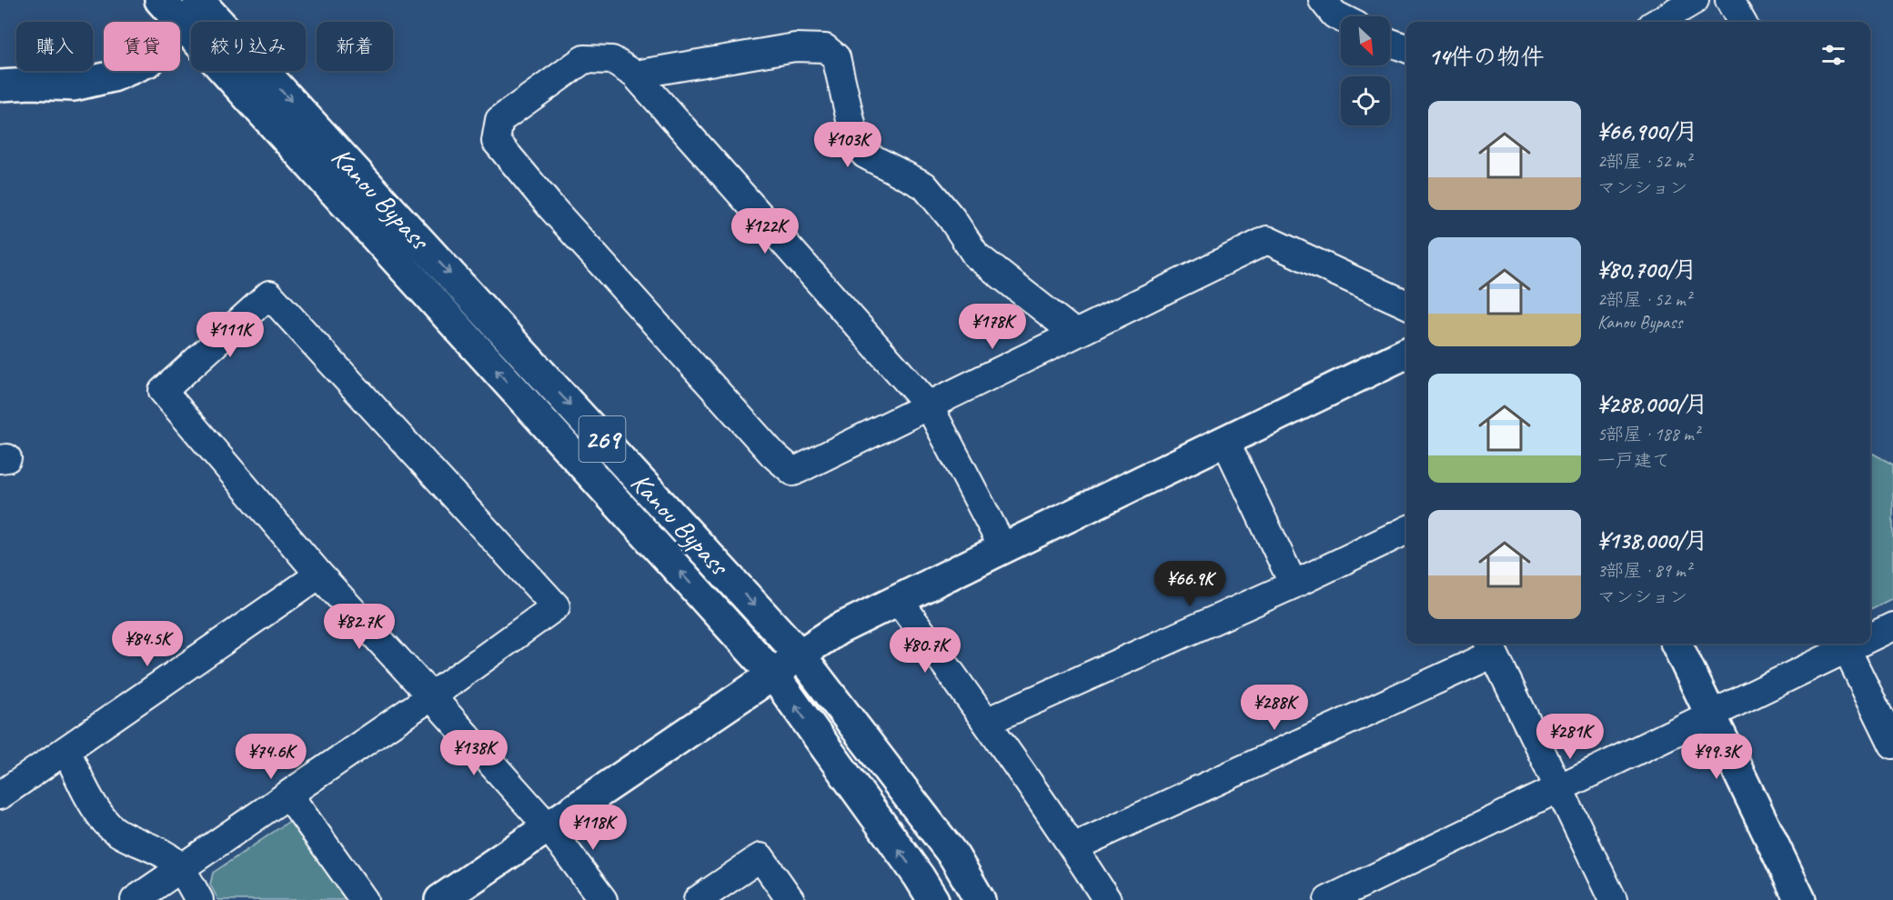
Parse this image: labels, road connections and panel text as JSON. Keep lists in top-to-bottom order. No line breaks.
{"streets":{"main road":["Kanou Bypass","269"]},"north":"bottom right","page":{"chip":["購入","賃貸","絞り込み","新着"],"heading":"14件の物件","list":[{"name":"¥66,900/月","note":"2部屋 · 52 m² · マンション"},{"name":"¥80,700/月","note":"2部屋 · 52 m² · Kanou Bypass"},{"name":"¥288,000/月","note":"5部屋 · 188 m² · 一戸建て"},{"name":"¥138,000/月","note":"3部屋 · 89 m² · マンション"}],"price":["¥103K","¥122K","¥178K","¥111K","¥66.9K","¥82.7K","¥84.5K","¥80.7K","¥288K","¥281K","¥138K","¥74.6K","¥99.3K","¥118K"]}}
